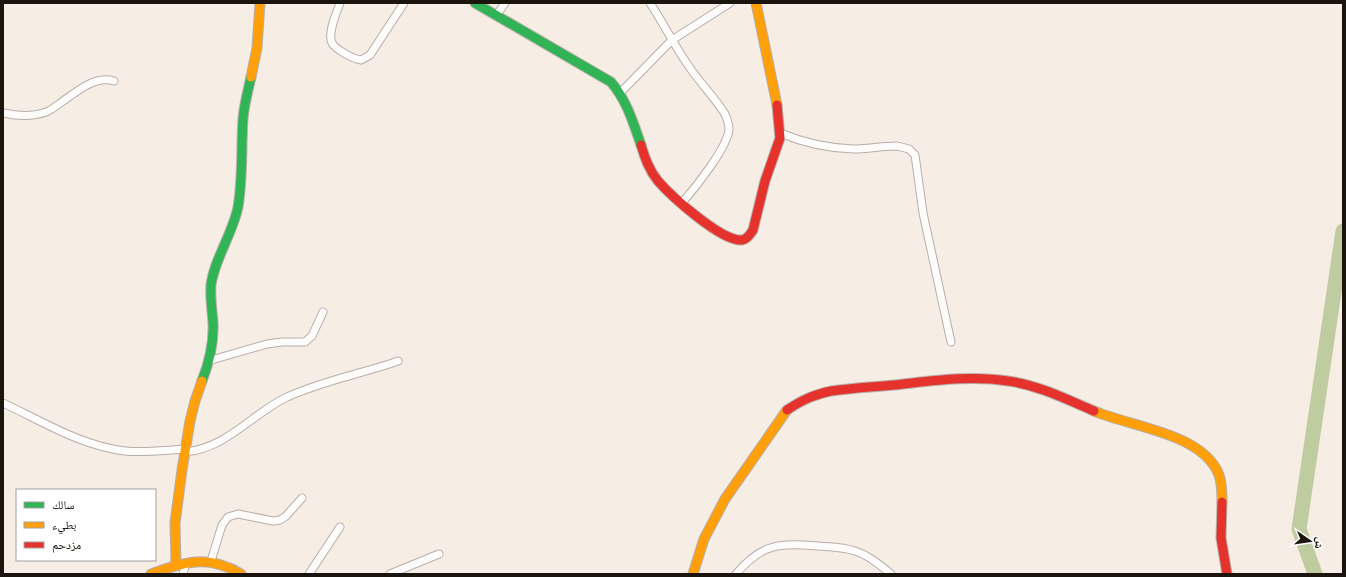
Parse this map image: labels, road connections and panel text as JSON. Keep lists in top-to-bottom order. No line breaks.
{"legend":["سالك","بطيء","مزدحم"],"north":"right"}
